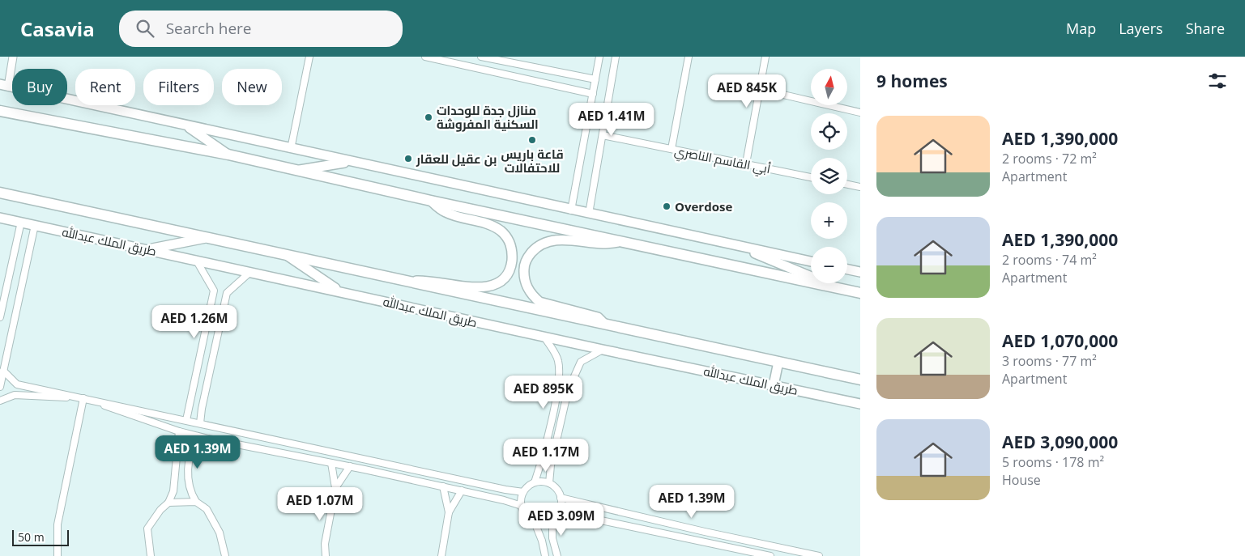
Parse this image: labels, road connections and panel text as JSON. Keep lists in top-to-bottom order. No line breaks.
{"streets":{"highway":["طريق الملك عبدالله"],"street":["أبي القاسم الناصري"]},"places":["منازل جدة للوحدات السكنية المفروشة","قاعة باريس للاحتفالات","بن عقيل للعقار","Overdose"],"scale_bar":"50 m","north":"top","page":{"header":"Casavia","search":"Search here","nav":["Map","Layers","Share"],"heading":"9 homes","map_buttons":["+","−"],"chip":["Buy","Rent","Filters","New"],"price":["AED 845K","AED 1.41M","AED 1.26M","AED 895K","AED 1.39M","AED 1.17M","AED 1.39M","AED 1.07M","AED 3.09M"],"list":[{"name":"AED 1,390,000","note":"2 rooms · 72 m² · Apartment"},{"name":"AED 1,390,000","note":"2 rooms · 74 m² · Apartment"},{"name":"AED 1,070,000","note":"3 rooms · 77 m² · Apartment"},{"name":"AED 3,090,000","note":"5 rooms · 178 m² · House"}],"scale":"50 m"}}
